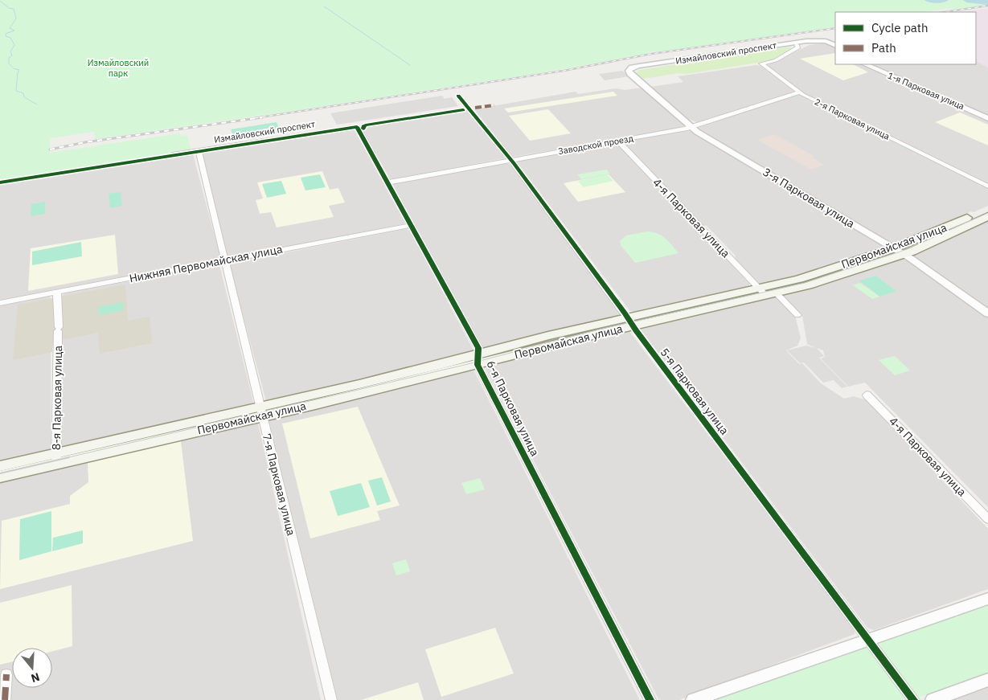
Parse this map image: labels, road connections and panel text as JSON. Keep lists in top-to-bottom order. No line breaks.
{"streets":{"main road":["Первомайская улица"],"street":["Измайловский проспект","1-я Парковая улица","2-я Парковая улица","Заводской проезд","3-я Парковая улица","4-я Парковая улица","Нижняя Первомайская улица","5-я Парковая улица","8-я Парковая улица","6-я Парковая улица","7-я Парковая улица"]},"crossings":[["Измайловский проспект","2-я Парковая улица"],["Измайловский проспект","3-я Парковая улица"],["Измайловский проспект","6-я Парковая улица"],["Измайловский проспект","7-я Парковая улица"],["2-я Парковая улица","Заводской проезд"],["Заводской проезд","3-я Парковая улица"],["Заводской проезд","4-я Парковая улица"],["Заводской проезд","5-я Парковая улица"],["Заводской проезд","6-я Парковая улица"],["3-я Парковая улица","Первомайская улица"],["4-я Парковая улица","Первомайская улица"],["Первомайская улица","5-я Парковая улица"],["Первомайская улица","8-я Парковая улица"],["Первомайская улица","6-я Парковая улица"],["Первомайская улица","7-я Парковая улица"],["Нижняя Первомайская улица","8-я Парковая улица"],["Нижняя Первомайская улица","6-я Парковая улица"],["Нижняя Первомайская улица","7-я Парковая улица"]],"parks":["Измайловский парк"],"legend":["Cycle path","Path"],"north":"bottom"}
